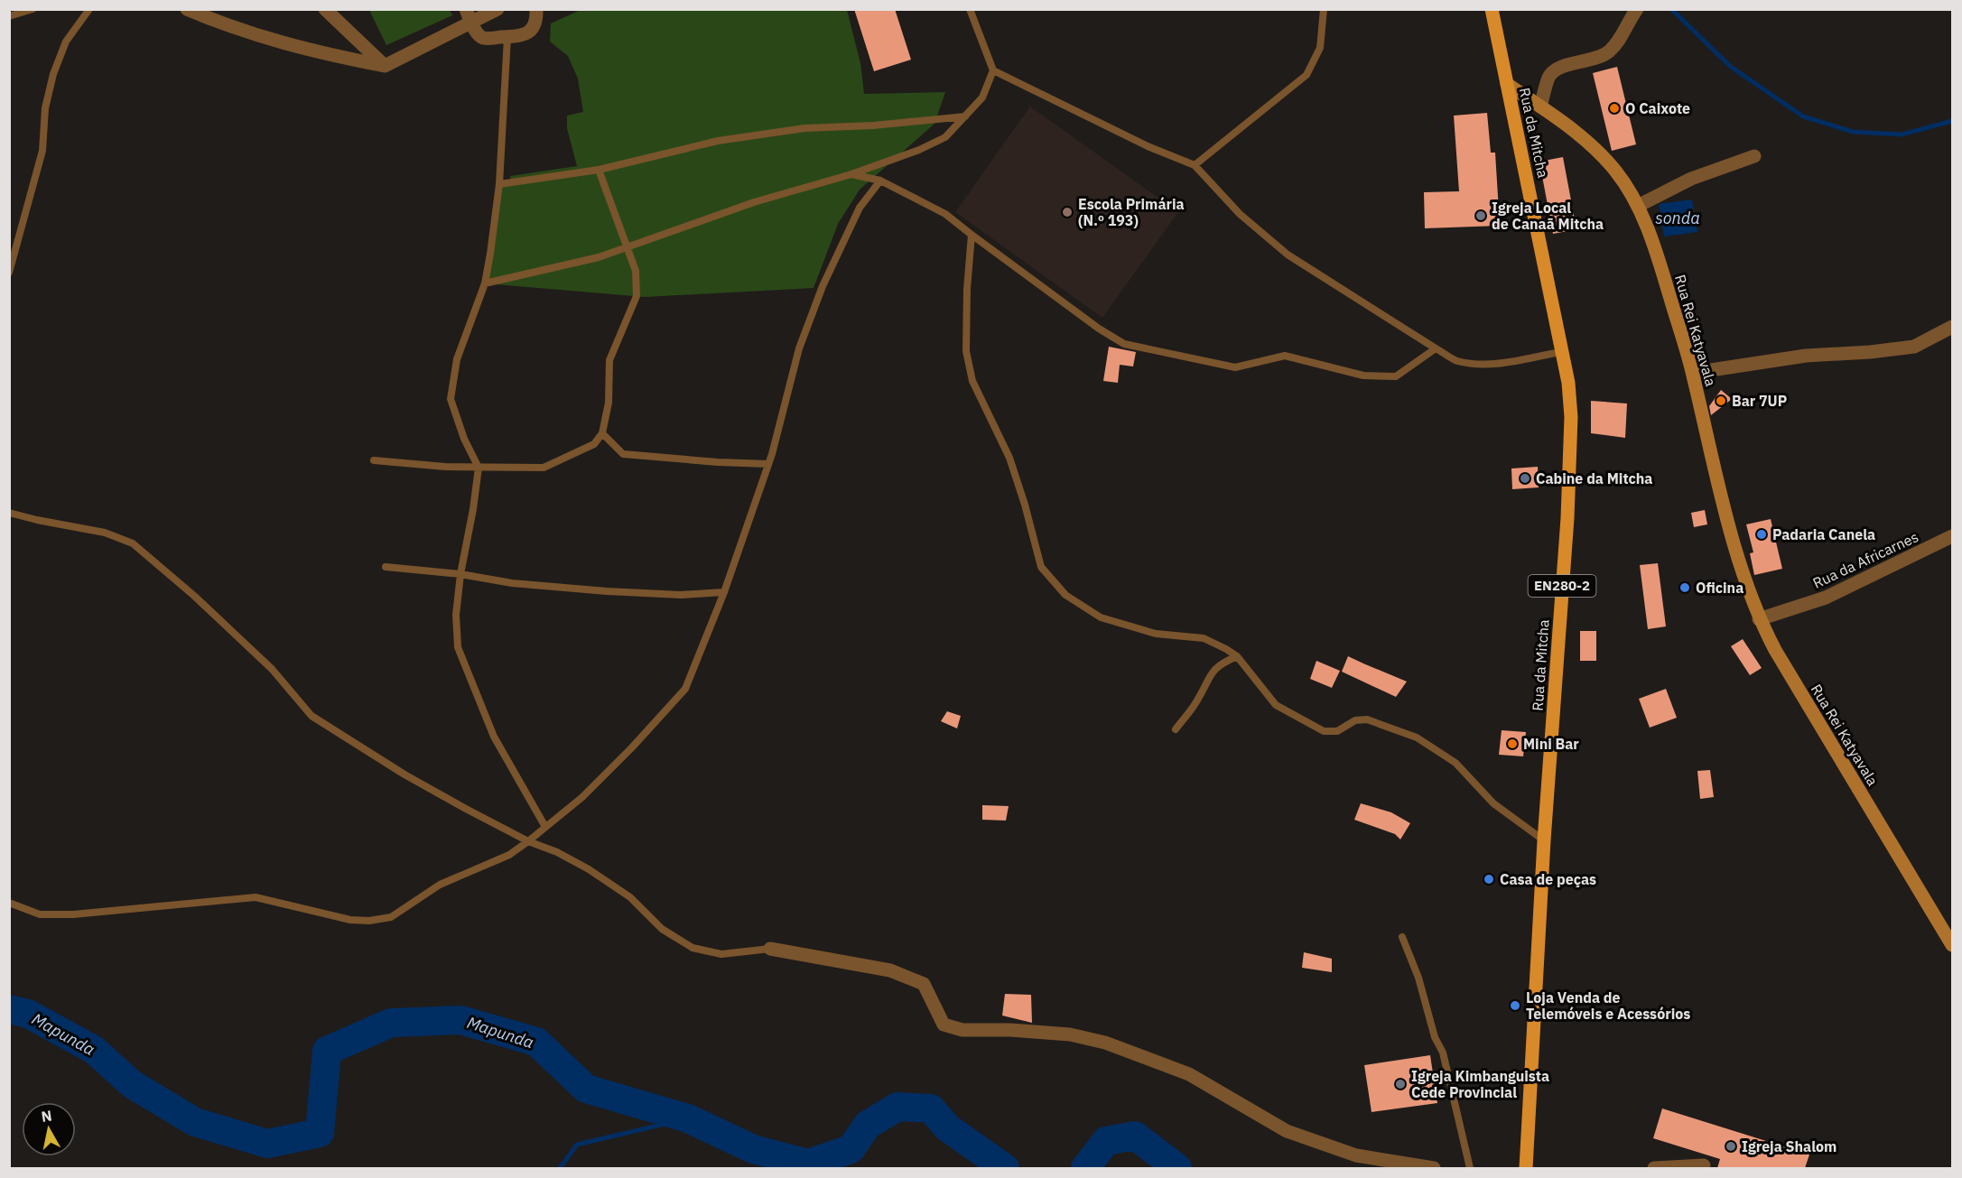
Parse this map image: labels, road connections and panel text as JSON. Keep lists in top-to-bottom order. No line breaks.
{"streets":{"main road":["Rua da Mitcha","Rua Rei Katyavala","EN280-2"],"street":["Rua da Africarnes"]},"crossings":[["Rua da Mitcha","Rua Rei Katyavala"],["Rua Rei Katyavala","Rua da Africarnes"]],"water":["sonda","Mapunda"],"places":["O Caixote","Escola Primária (N.º 193)","Igreja Local de Canaã Mitcha","Bar 7UP","Cabine da Mitcha","Padaria Canela","Oficina","Mini Bar","Casa de peças","Loja Venda de Telemóveis e Acessórios","Igreja Kimbanguista Cede Provincial","Igreja Shalom"],"north":"top"}
